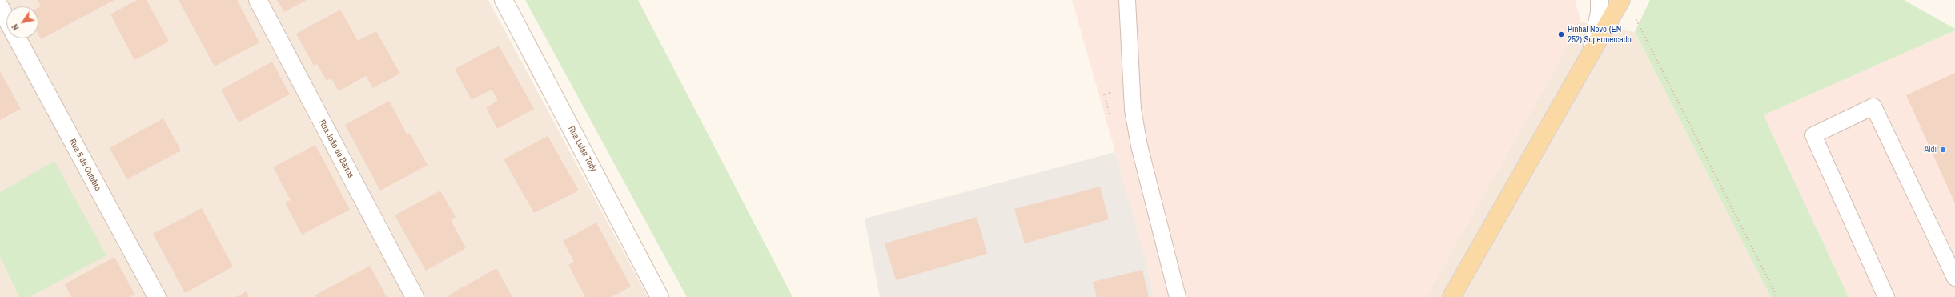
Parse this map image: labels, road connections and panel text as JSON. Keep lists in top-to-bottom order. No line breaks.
{"streets":{"street":["Rua João de Barros","Rua Luísa Tody","Rua 5 de Outubro"]},"places":["Pinhal Novo (EN 252) Supermercado","Aldi"],"north":"bottom left"}
